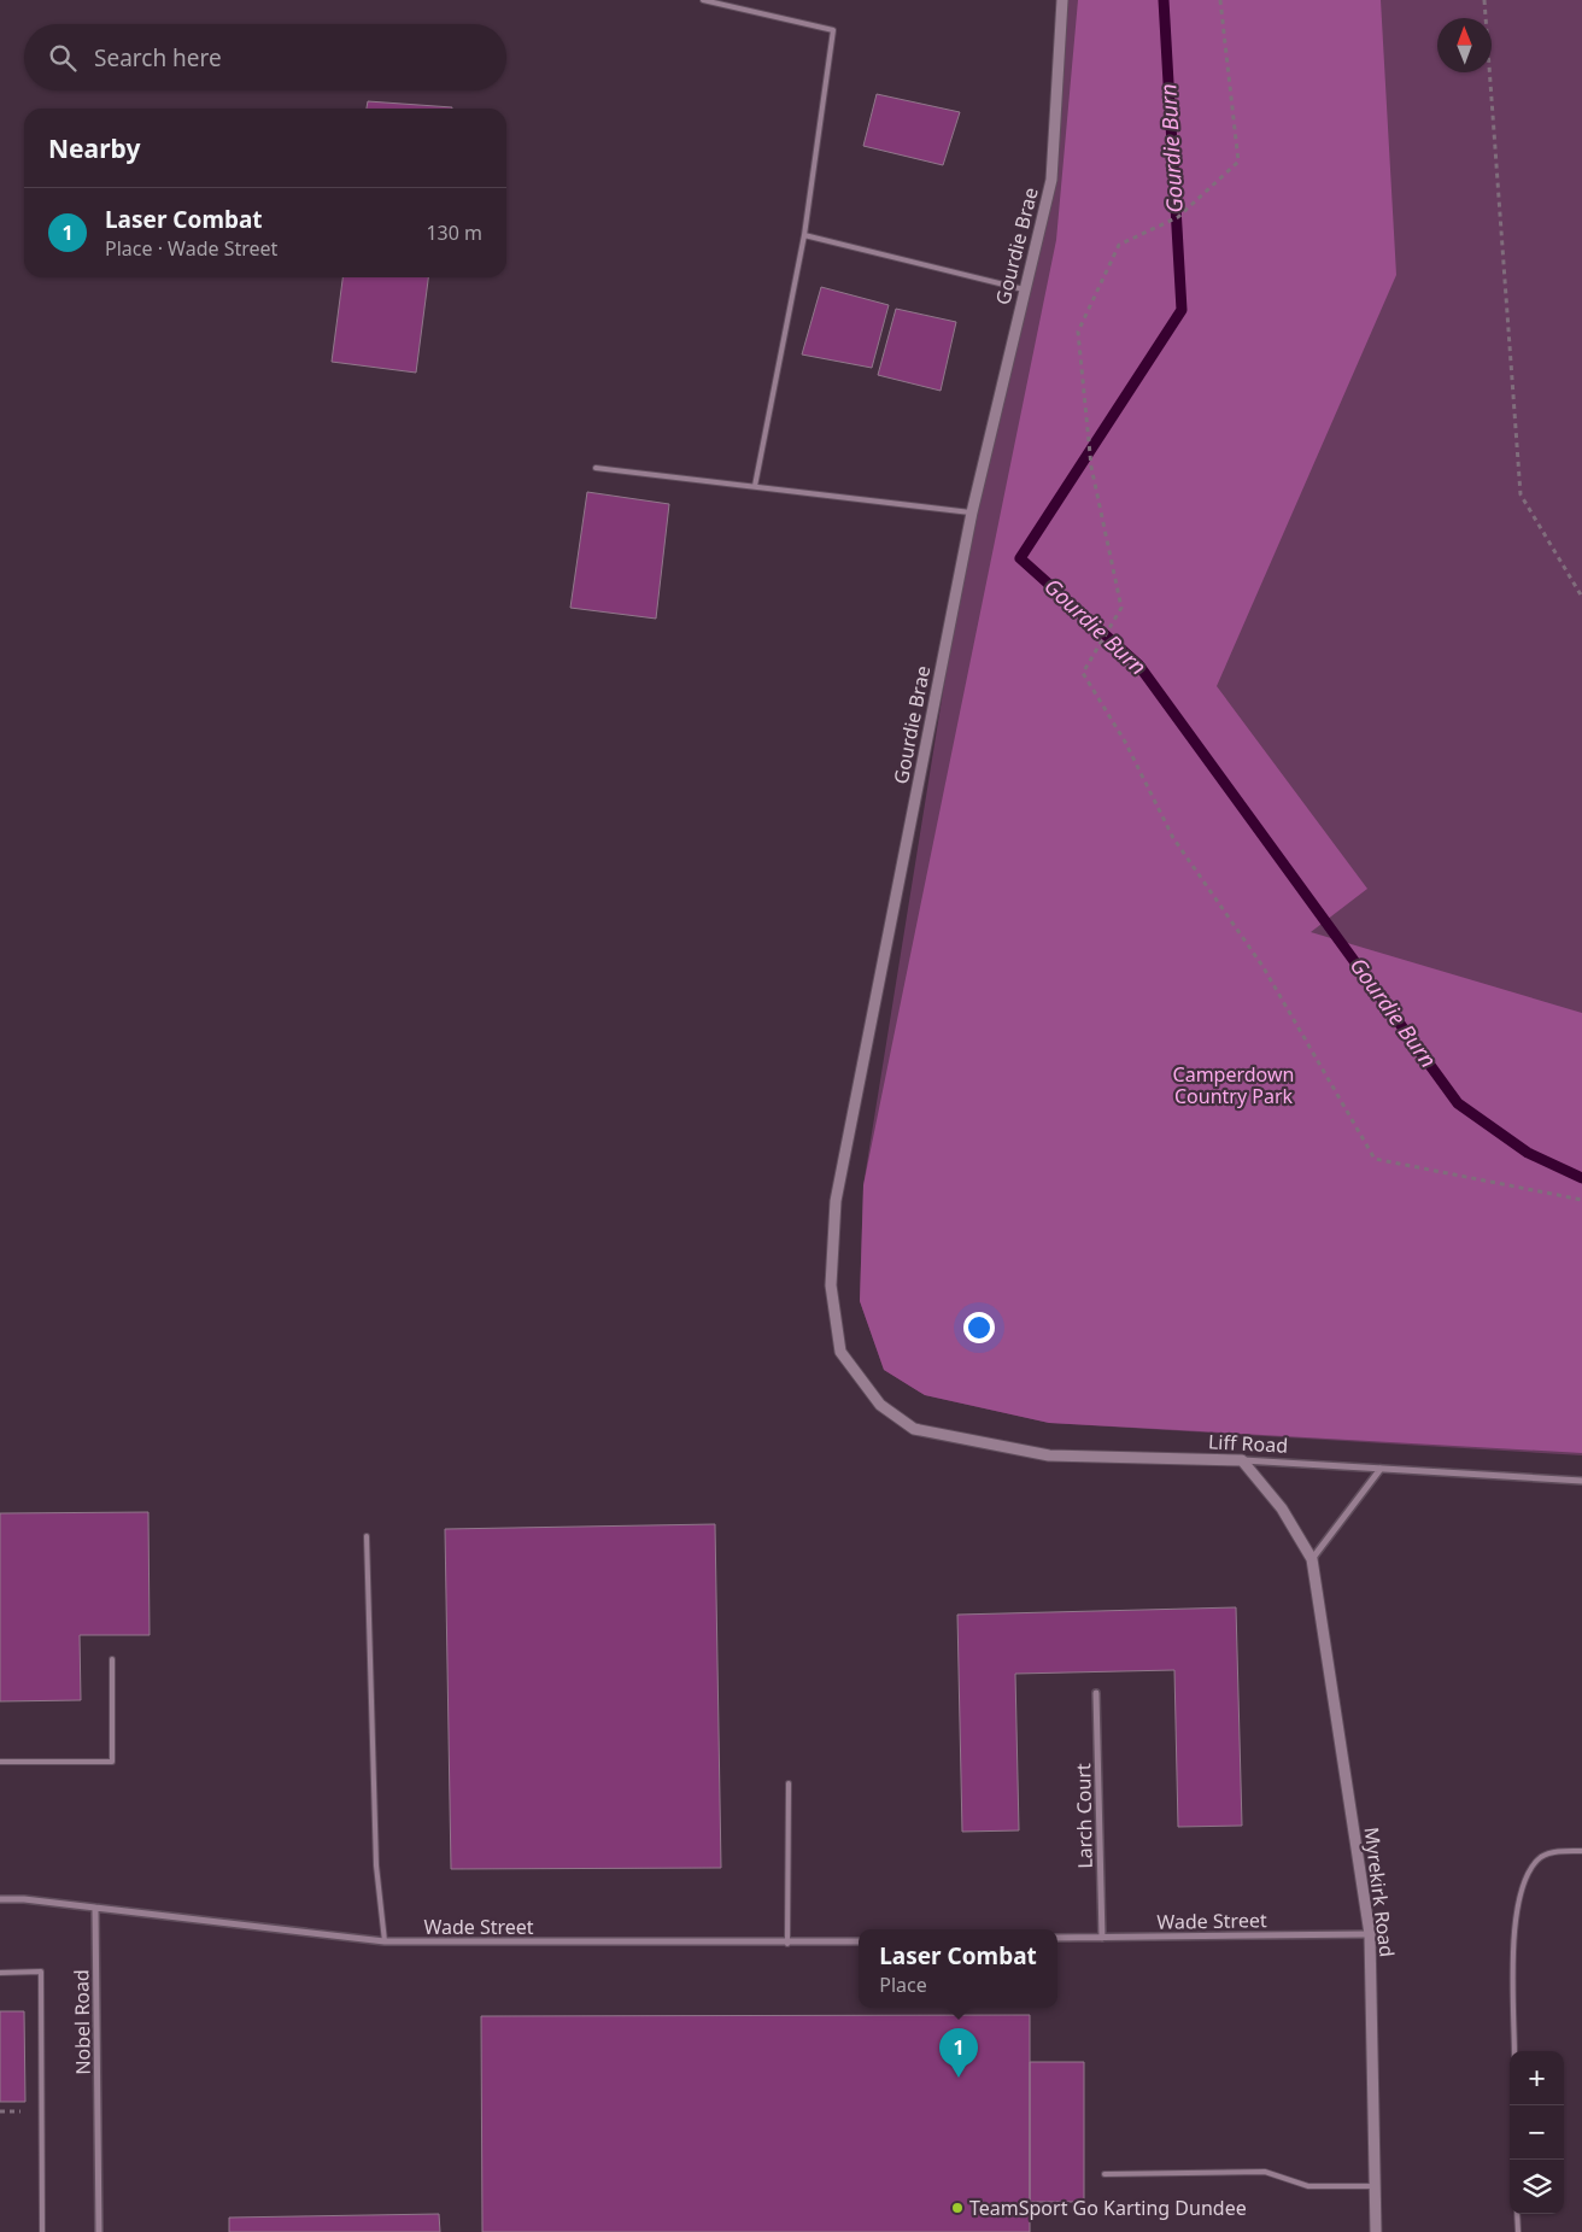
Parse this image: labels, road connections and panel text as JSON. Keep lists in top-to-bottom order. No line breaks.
{"streets":{"street":["Gourdie Brae","Liff Road","Larch Court","Myrekirk Road","Wade Street","Nobel Road"]},"crossings":[["Gourdie Brae","Liff Road"],["Liff Road","Myrekirk Road"],["Larch Court","Wade Street"],["Myrekirk Road","Wade Street"],["Wade Street","Nobel Road"]],"water":["Gourdie Burn"],"parks":["Camperdown Country Park"],"places":["TeamSport Go Karting Dundee"],"north":"top","page":{"search":"Search here","heading":"Nearby","list":[{"mark":"1","name":"Laser Combat","note":"Place · Wade Street","value":"130 m"}],"popup":["Laser Combat","Place"],"pins":"1","map_buttons":["+","−"]}}
